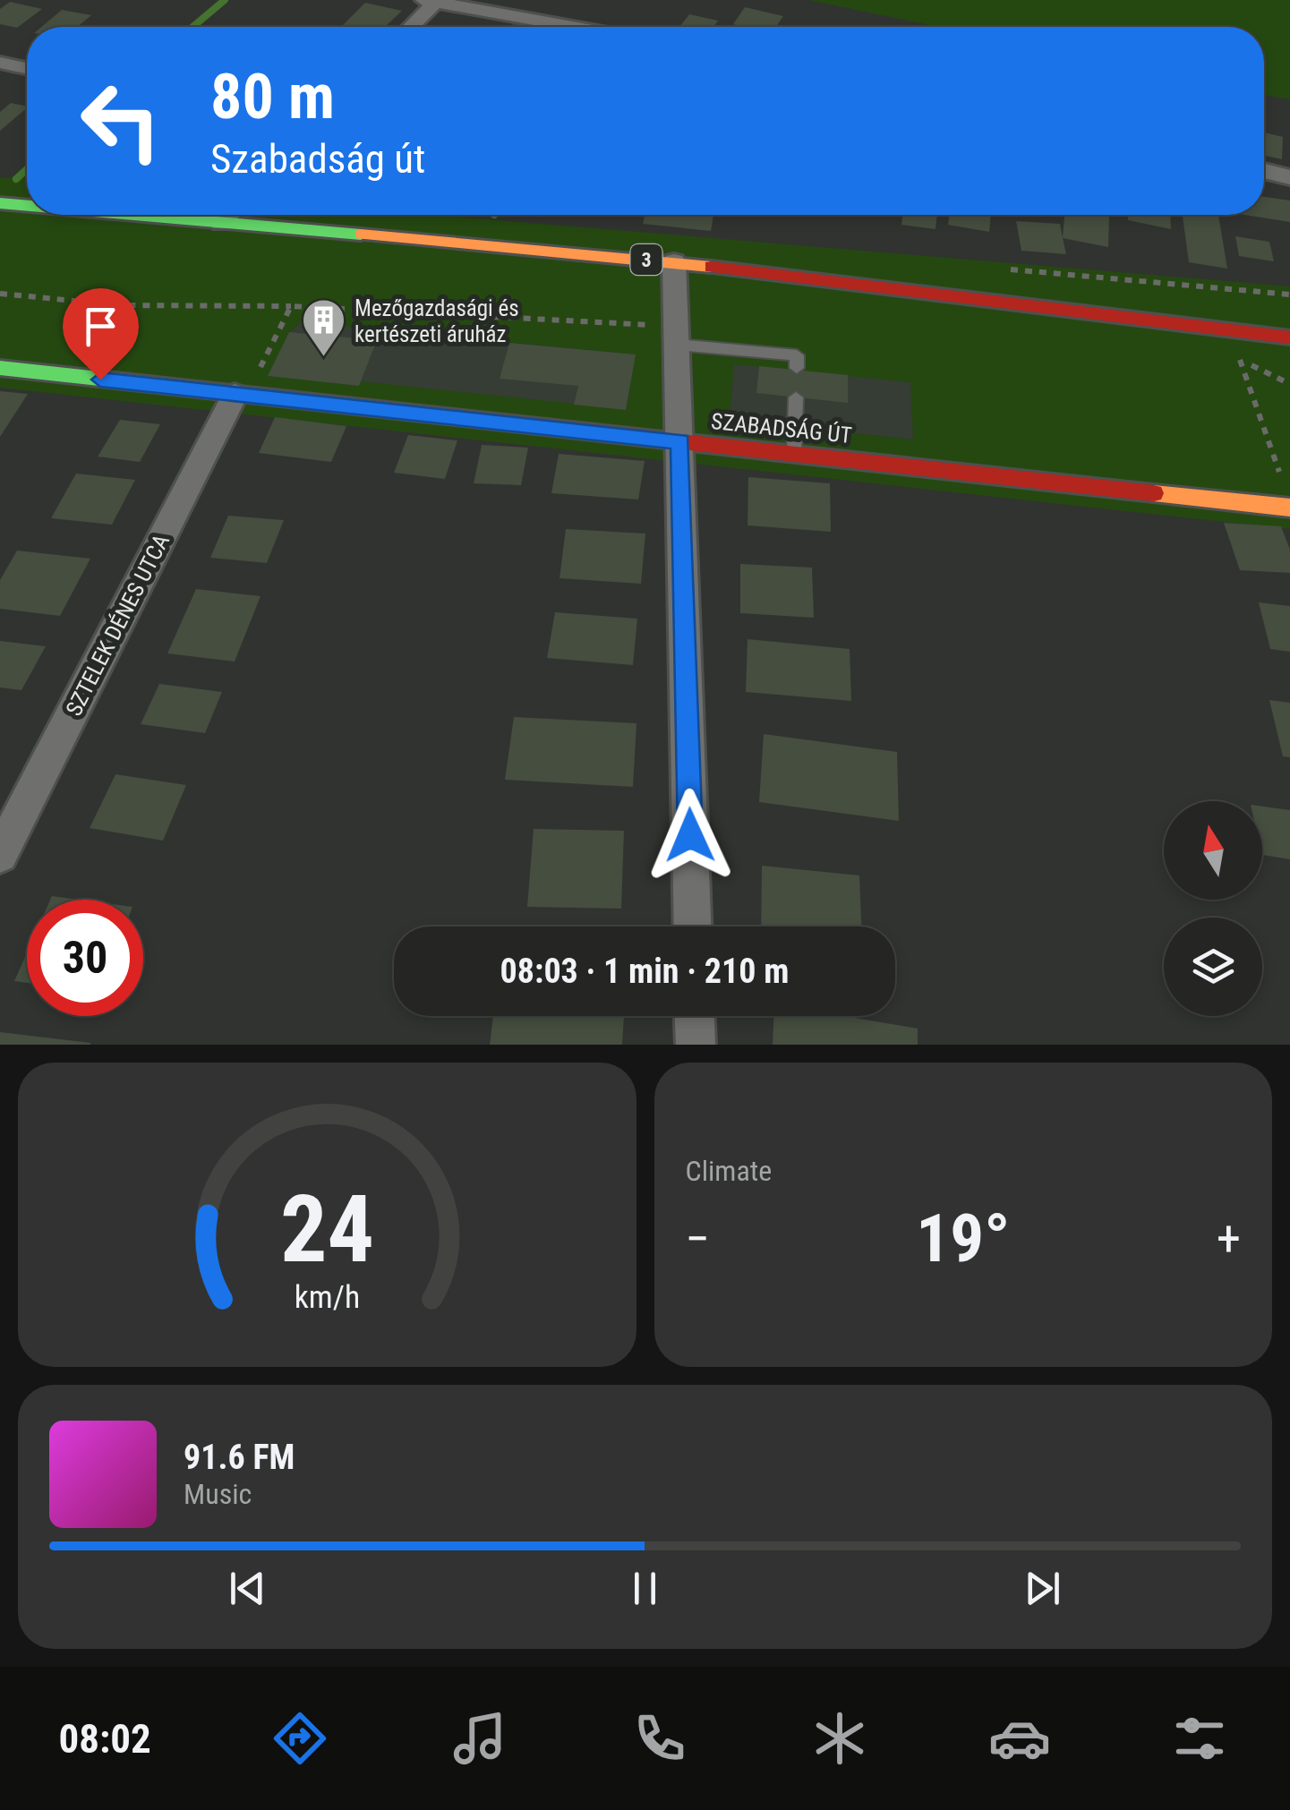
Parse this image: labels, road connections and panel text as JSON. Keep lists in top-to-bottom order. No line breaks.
{"streets":{"main road":["3","SZABADSÁG ÚT"],"street":["SZTELEK DÉNES UTCA"]},"crossings":[["SZABADSÁG ÚT","SZTELEK DÉNES UTCA"]],"places":{"building":["Mezőgazdasági és kertészeti áruház"]},"north":"top","page":{"turn":["80 m","Szabadság út"],"limit":"30","trip":"08:03 · 1 min · 210 m","tile":"Climate","heat":["−","19°","+"],"song":["91.6 FM","Music"],"tabs":"08:02","gauge":["24","km/h"]}}
